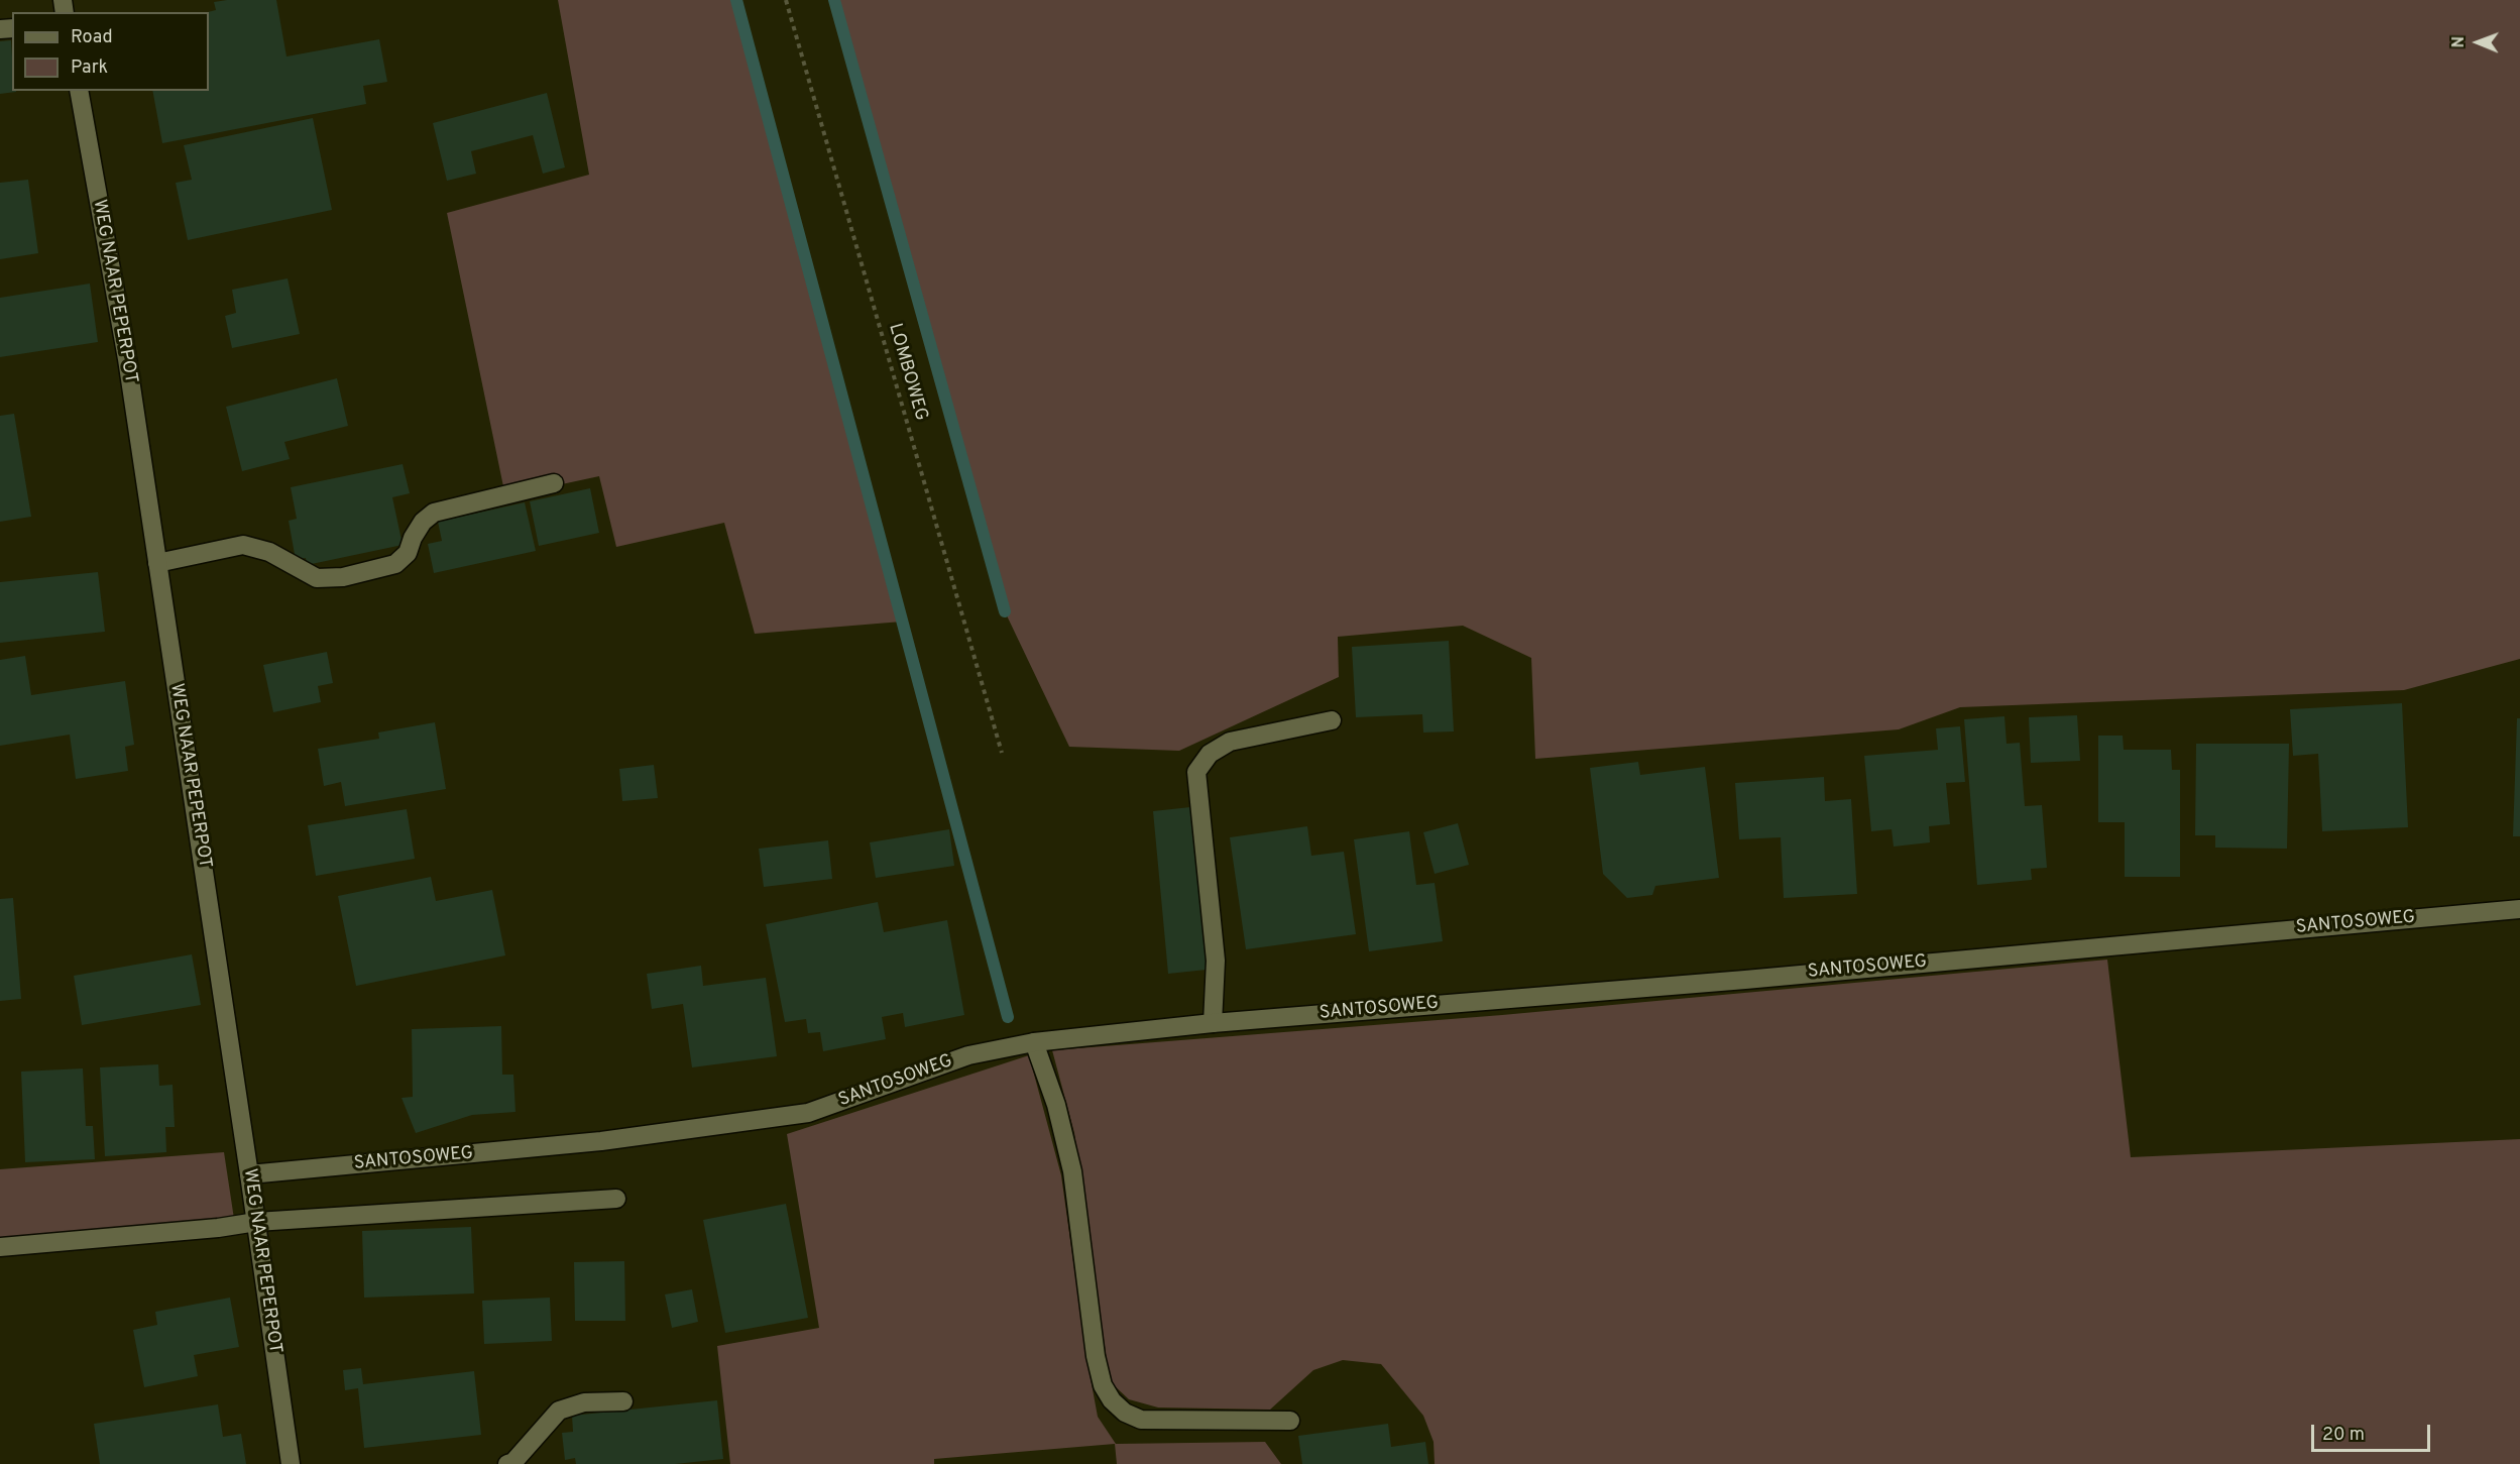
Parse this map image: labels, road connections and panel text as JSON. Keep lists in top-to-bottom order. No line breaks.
{"streets":{"street":["WEG NAAR PEPERPOT","SANTOSOWEG"],"path":["LOMBOWEG"]},"crossings":[["WEG NAAR PEPERPOT","SANTOSOWEG"]],"legend":["Road","Park"],"scale_bar":"20 m","north":"left"}
